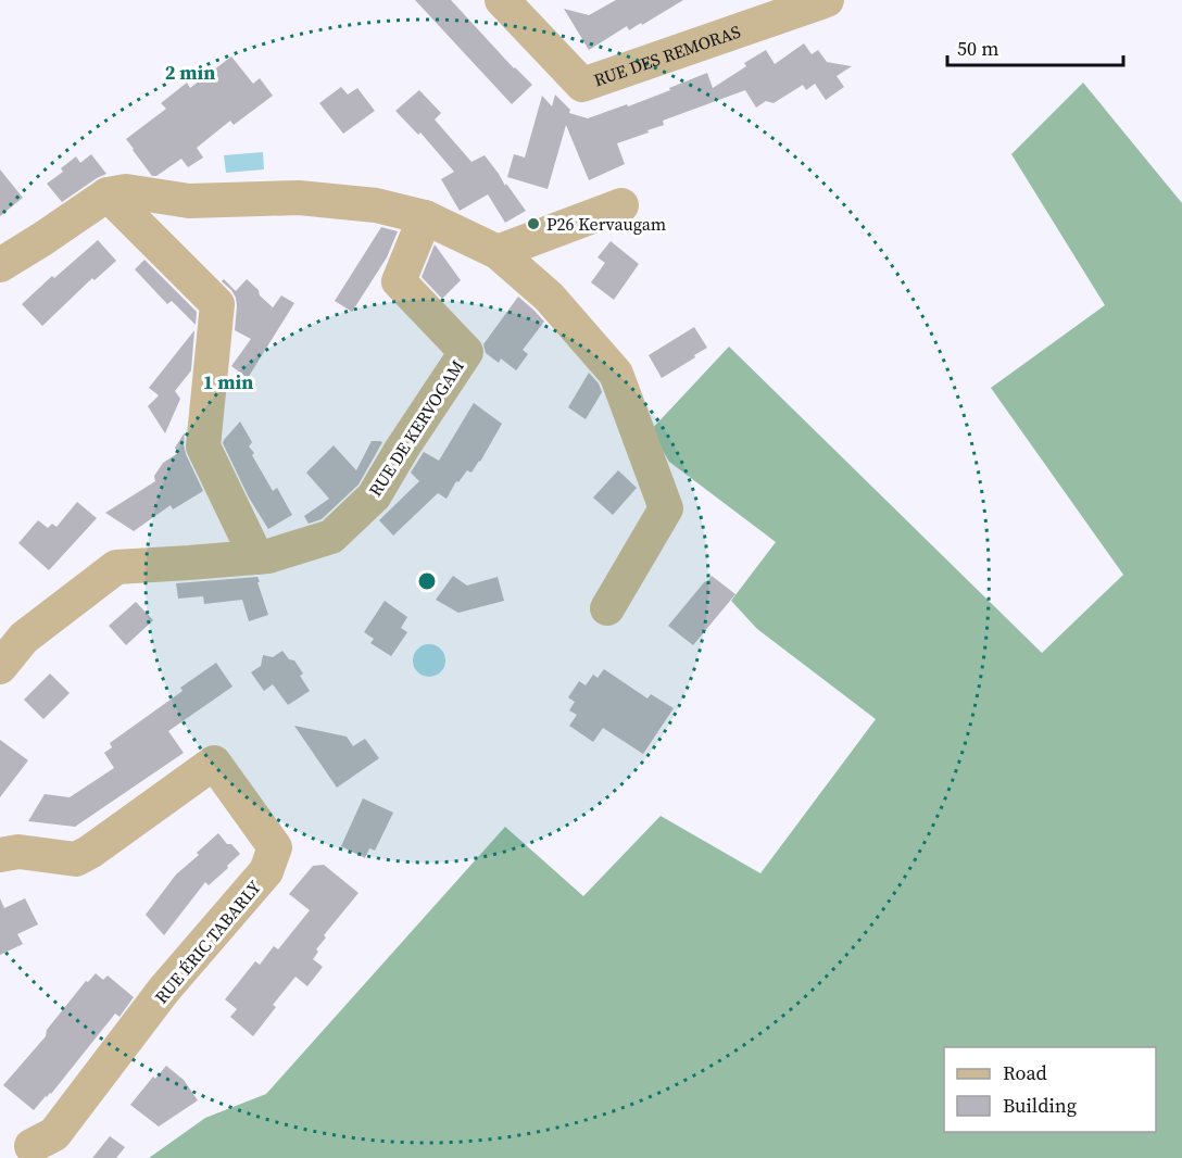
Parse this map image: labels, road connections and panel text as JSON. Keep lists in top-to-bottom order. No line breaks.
{"streets":{"street":["RUE DES REMORAS","RUE DE KERVOGAM","RUE ÉRIC TABARLY"]},"places":["P26 Kervaugam"],"legend":["Road","Building"],"scale_bar":"50 m","rings":["2 min","1 min"]}
